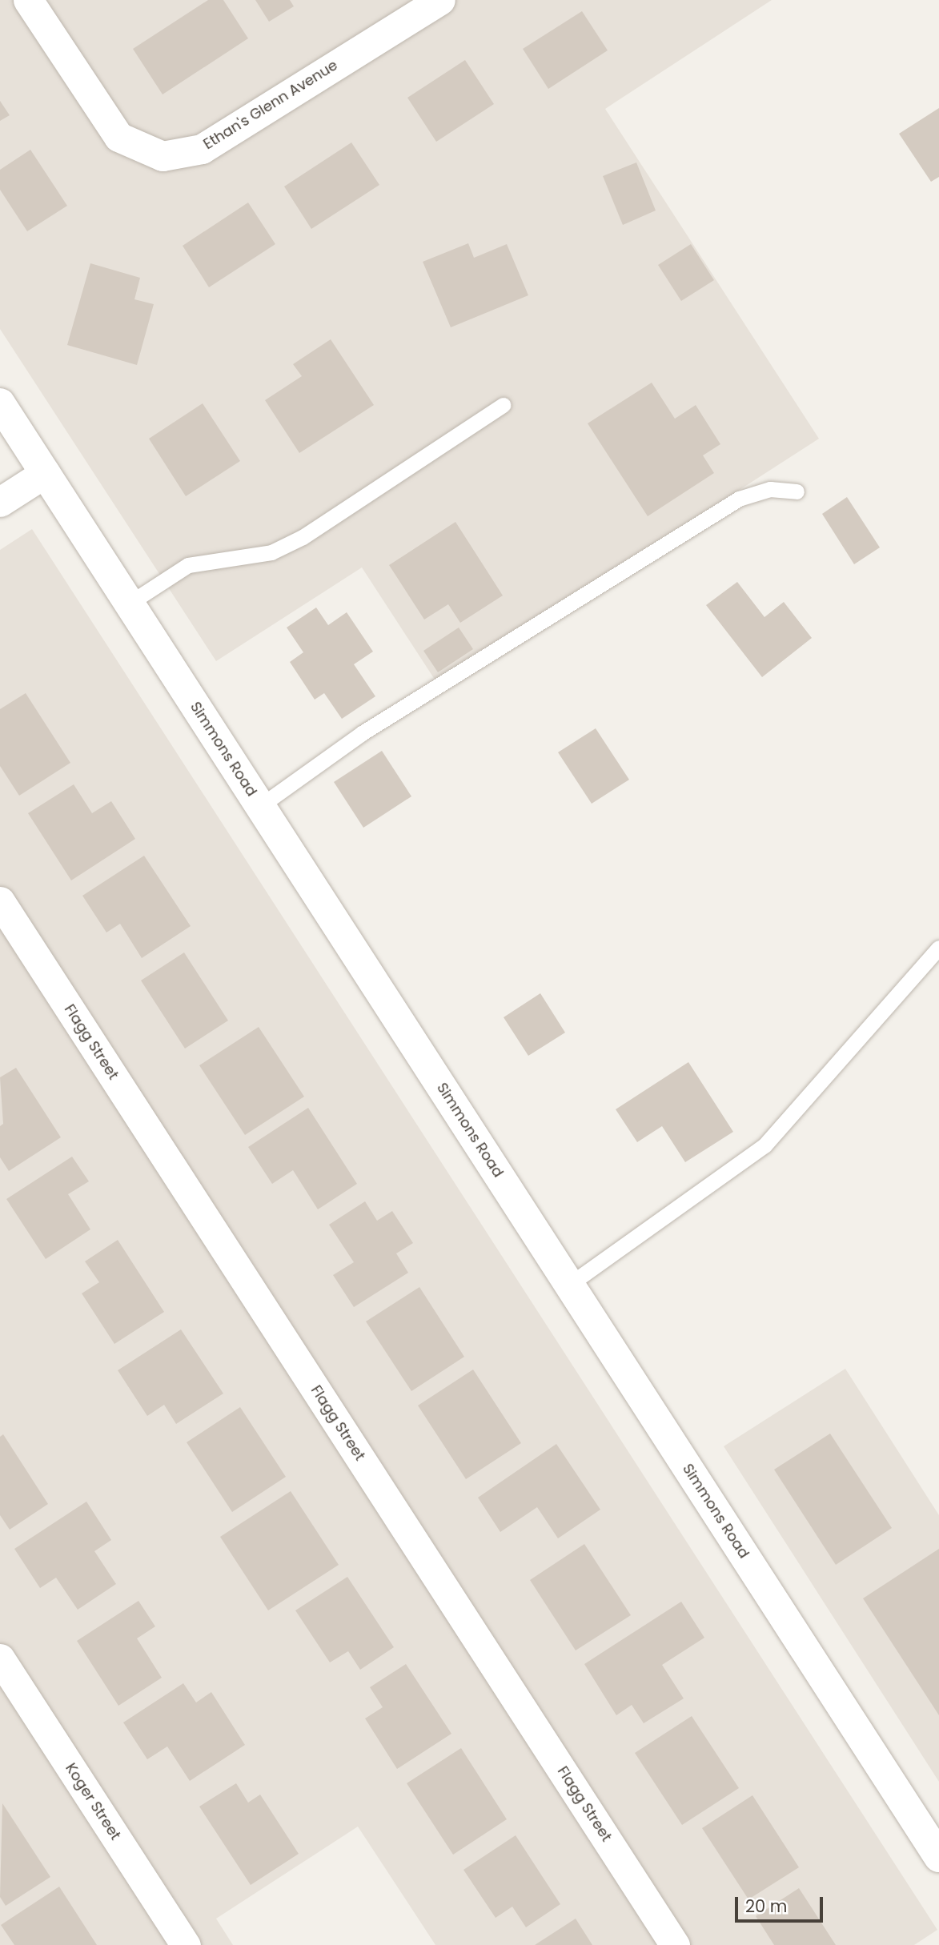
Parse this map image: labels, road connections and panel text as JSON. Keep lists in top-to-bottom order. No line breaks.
{"streets":{"street":["Ethan's Glenn Avenue","Simmons Road","Flagg Street","Koger Street"]},"scale_bar":"20 m"}
